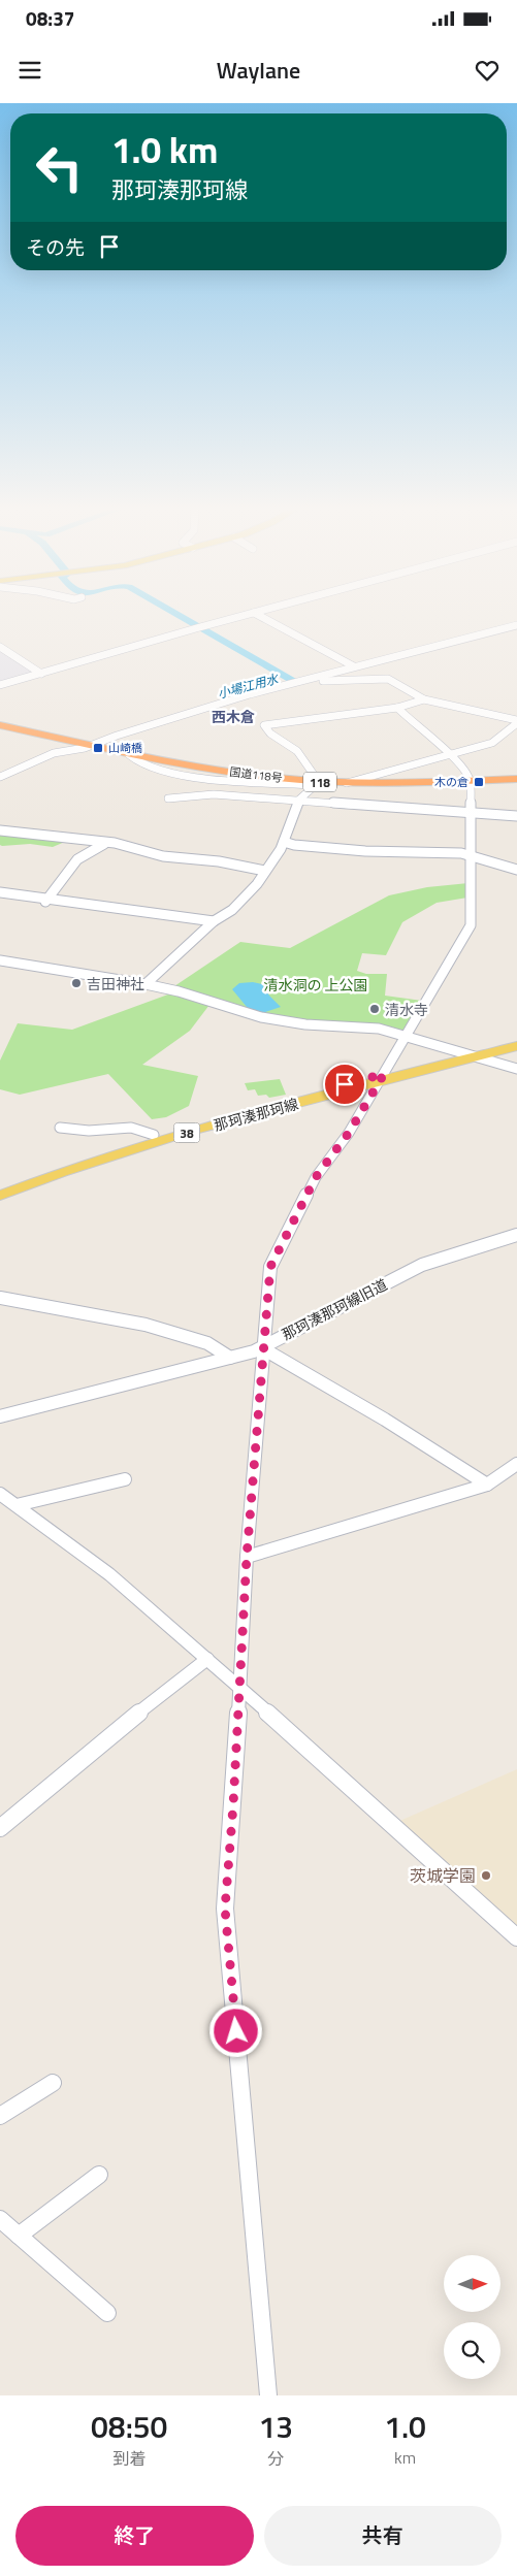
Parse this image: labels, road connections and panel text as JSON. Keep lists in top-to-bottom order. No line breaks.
{"streets":{"highway":["国道118号","118"],"main road":["那珂湊那珂線","38"],"street":["那珂湊那珂線旧道"]},"districts":["西木倉"],"water":["小場江用水"],"parks":["清水洞の 上公園"],"places":{"transit":["山崎橋","木の倉"],"other":["吉田神社","清水寺","茨城学園"]},"north":"right","page":{"status":"08:37","header":"Waylane","turn":["1.0 km","那珂湊那珂線"],"then":"その先","eta":["08:50","到着","13","分","1.0","km"],"buttons":["終了","共有"]}}
